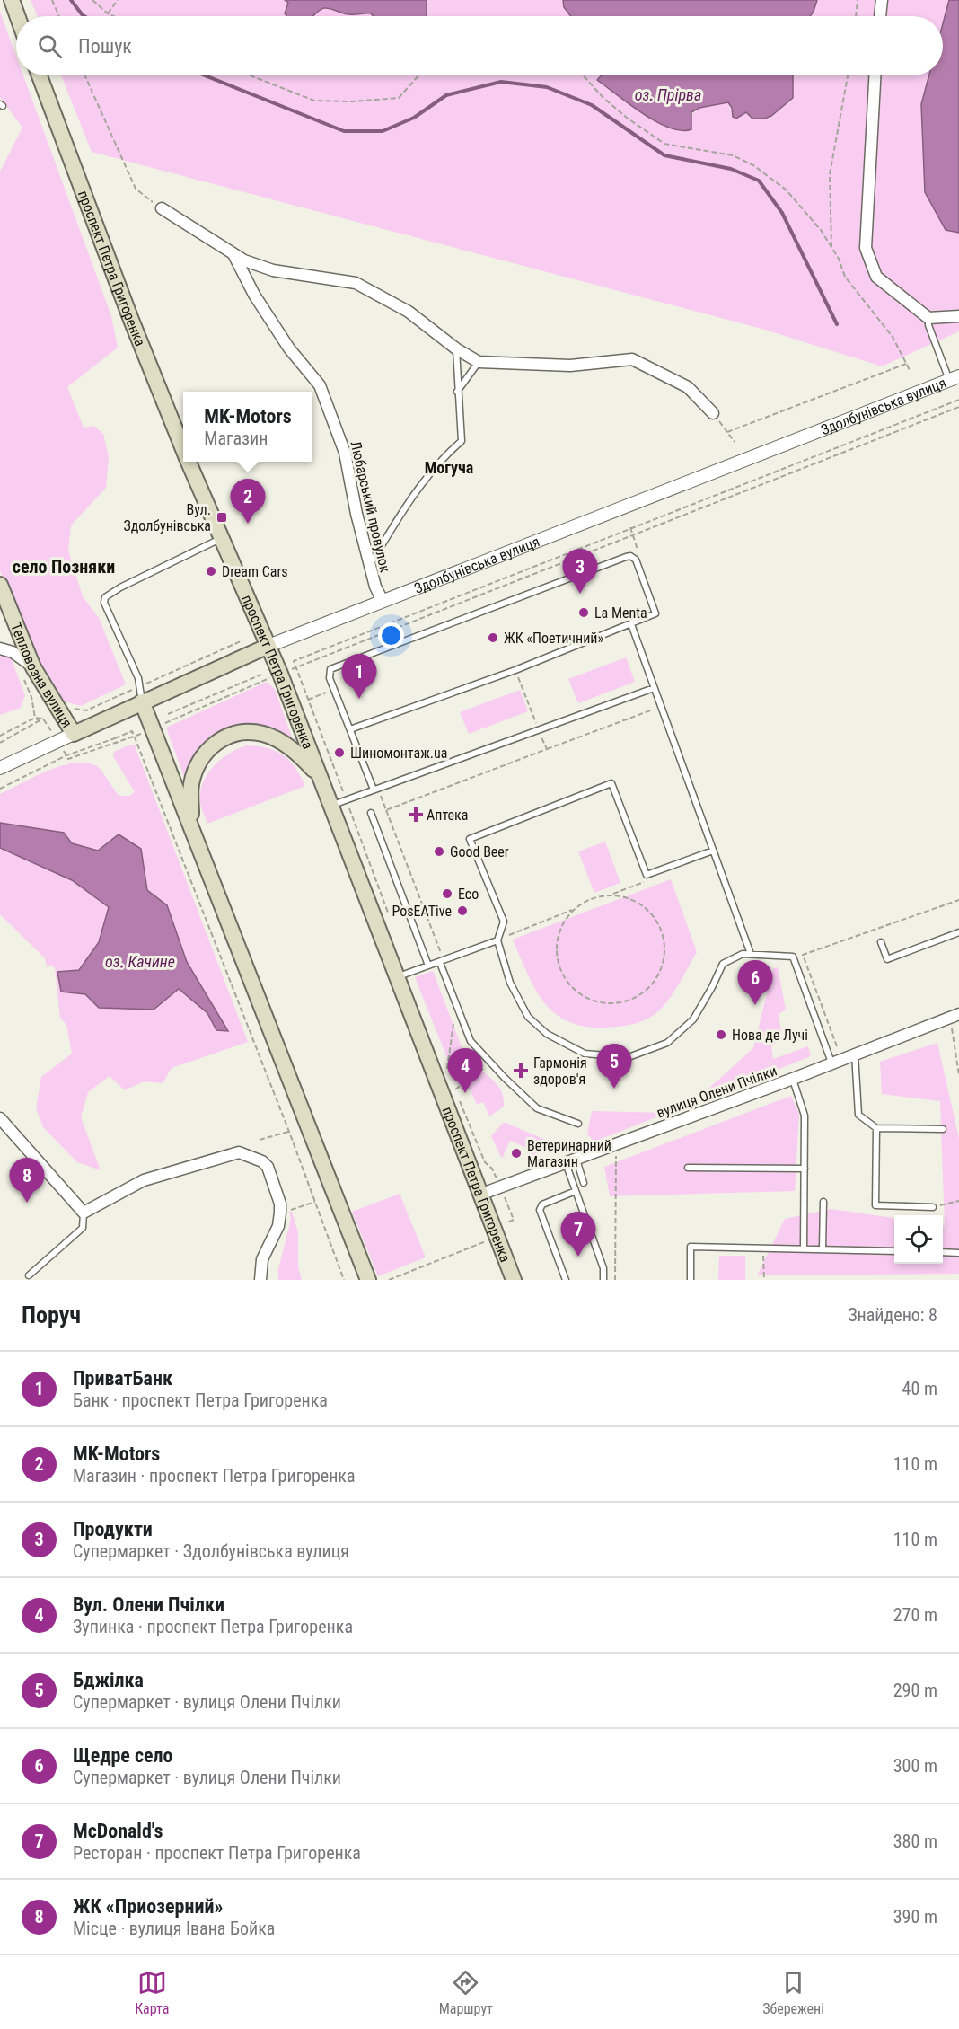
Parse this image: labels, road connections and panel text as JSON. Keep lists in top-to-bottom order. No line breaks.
{"streets":{"main road":["проспект Петра Григоренка","Здолбунівська вулиця","Тепловозна вулиця"],"street":["Любарський провулок","вулиця Олени Пчілки"]},"crossings":[["проспект Петра Григоренка","Здолбунівська вулиця"],["проспект Петра Григоренка","вулиця Олени Пчілки"],["Здолбунівська вулиця","Любарський провулок"],["Здолбунівська вулиця","Тепловозна вулиця"]],"districts":["Могуча","село Позняки"],"water":["оз. Прірва","оз. Качине"],"places":{"transit":["Вул. Здолбунівська"],"other":["Dream Cars","La Menta","ЖК «Поетичний»","Шиномонтаж.ua","Good Beer","Eco","PosEATive","Нова де Лучі","Ветеринарний Магазин"],"health":["Аптека","Гармонія здоров'я"]},"page":{"search":"Пошук","popup":["MK-Motors","Магазин"],"pins":["2","3","1","6","5","4","8","7"],"heading":["Поруч","Знайдено: 8"],"list":[{"mark":"1","name":"ПриватБанк","note":"Банк · проспект Петра Григоренка","value":"40 m"},{"mark":"2","name":"MK-Motors","note":"Магазин · проспект Петра Григоренка","value":"110 m"},{"mark":"3","name":"Продукти","note":"Супермаркет · Здолбунівська вулиця","value":"110 m"},{"mark":"4","name":"Вул. Олени Пчілки","note":"Зупинка · проспект Петра Григоренка","value":"270 m"},{"mark":"5","name":"Бджілка","note":"Супермаркет · вулиця Олени Пчілки","value":"290 m"},{"mark":"6","name":"Щедре село","note":"Супермаркет · вулиця Олени Пчілки","value":"300 m"},{"mark":"7","name":"McDonald's","note":"Ресторан · проспект Петра Григоренка","value":"380 m"},{"mark":"8","name":"ЖК «Приозерний»","note":"Місце · вулиця Івана Бойка","value":"390 m"}],"nav":["Карта","Маршрут","Збережені"]}}
